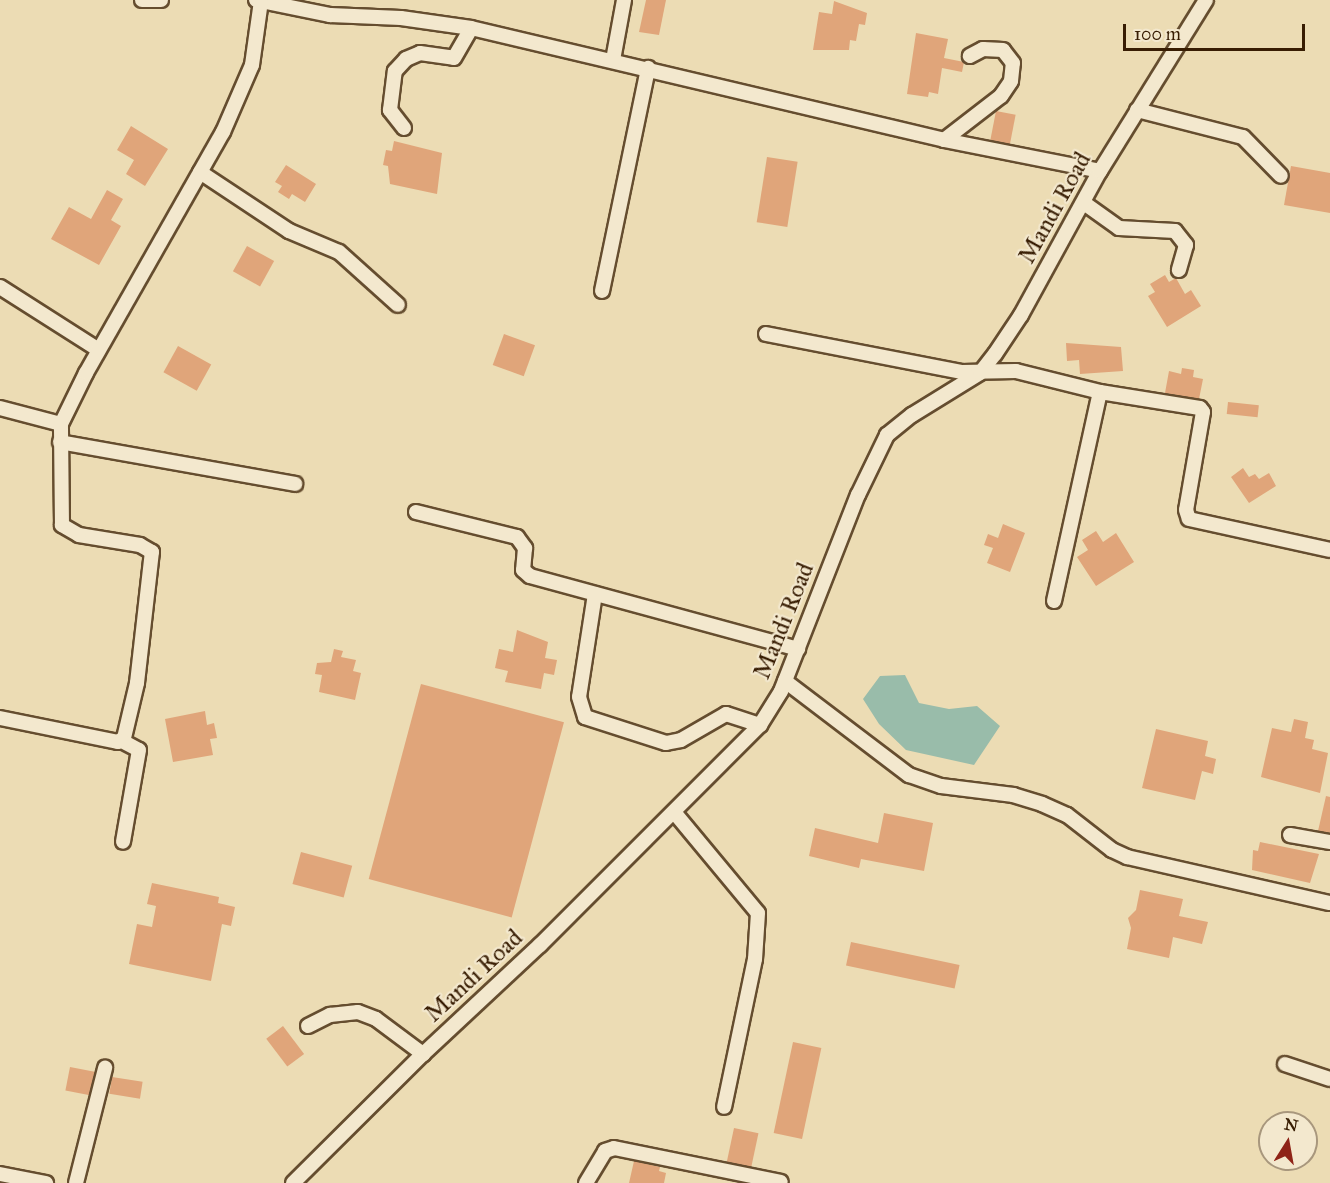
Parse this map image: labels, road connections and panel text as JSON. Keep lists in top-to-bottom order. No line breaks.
{"streets":{"street":["Mandi Road"]},"scale_bar":"100 m","north":"top"}
